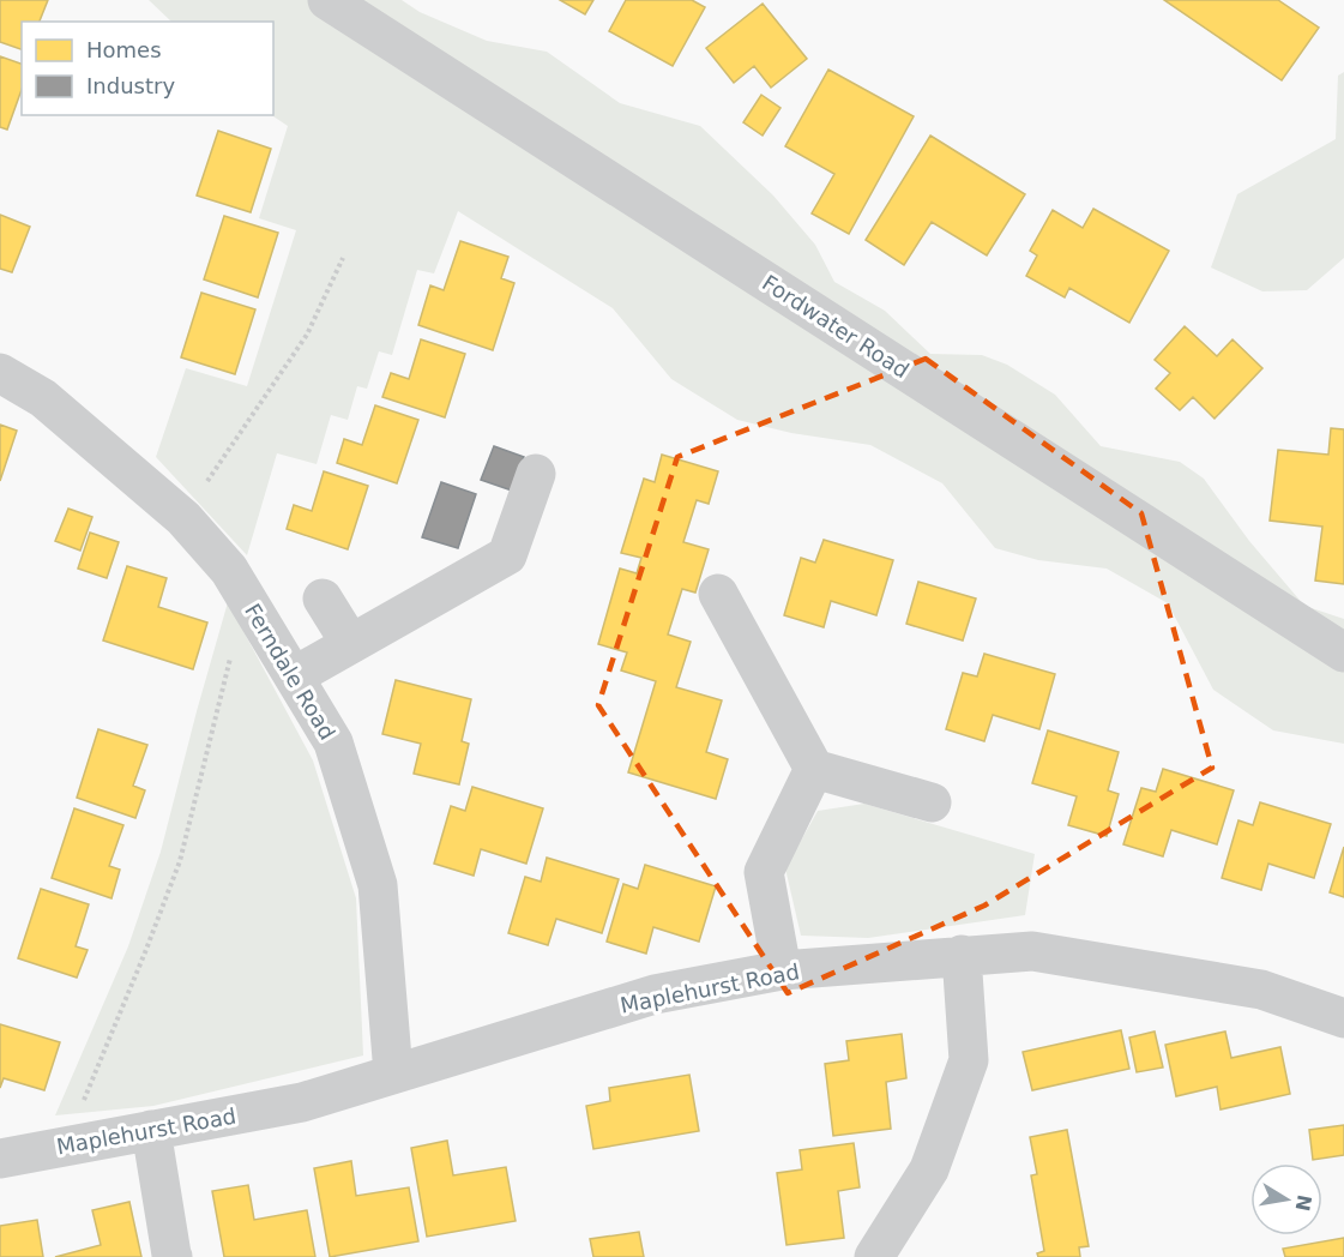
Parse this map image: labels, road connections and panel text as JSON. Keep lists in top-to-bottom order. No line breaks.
{"streets":{"street":["Fordwater Road","Ferndale Road","Maplehurst Road"]},"crossings":[["Ferndale Road","Maplehurst Road"]],"legend":["Homes","Industry"],"north":"right"}
